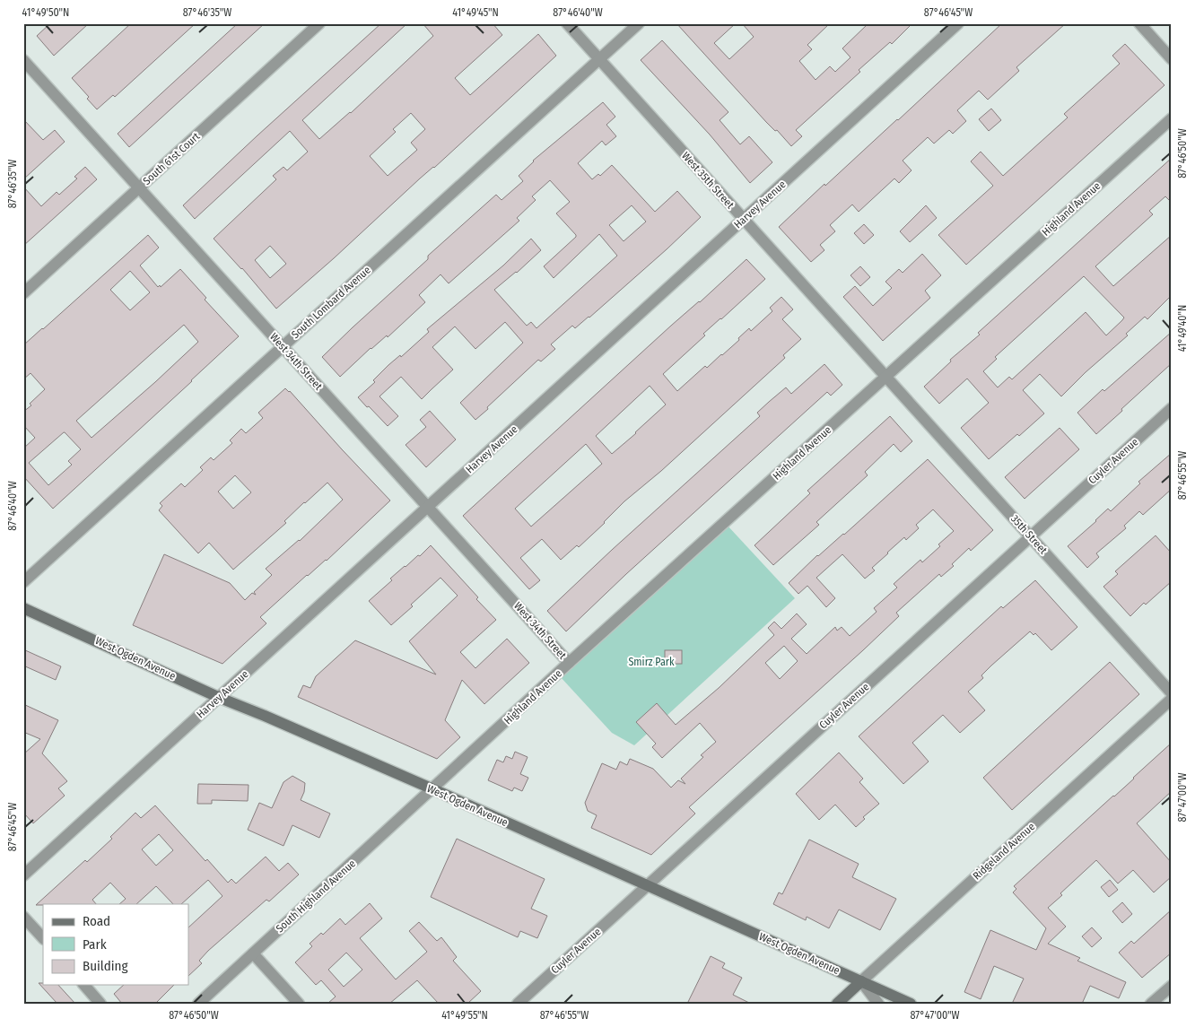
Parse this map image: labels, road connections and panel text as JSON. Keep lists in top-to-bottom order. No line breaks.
{"streets":{"main road":["West Ogden Avenue","Ridgeland Avenue"],"street":["South 61st Court","West 35th Street","Harvey Avenue","Highland Avenue","South Lombard Avenue","West 34th Street","Cuyler Avenue","35th Street","South Highland Avenue"]},"crossings":[["South 61st Court","West 34th Street"],["West 35th Street","Harvey Avenue"],["West 35th Street","Highland Avenue"],["West 35th Street","South Lombard Avenue"],["West 35th Street","35th Street"],["Harvey Avenue","West 34th Street"],["Harvey Avenue","West Ogden Avenue"],["Highland Avenue","West 34th Street"],["Highland Avenue","35th Street"],["Highland Avenue","West Ogden Avenue"],["Highland Avenue","South Highland Avenue"],["South Lombard Avenue","West 34th Street"],["Cuyler Avenue","35th Street"],["Cuyler Avenue","West Ogden Avenue"],["West Ogden Avenue","Ridgeland Avenue"],["West Ogden Avenue","South Highland Avenue"]],"parks":["Smirz Park"],"legend":["Road","Park","Building"],"coordinates":["41°49'50\"N","87°46'35\"W","41°49'45\"N","87°46'40\"W","87°46'45\"W","87°46'50\"W","41°49'40\"N","87°46'55\"W","87°47'00\"W","41°49'55\"N"]}
